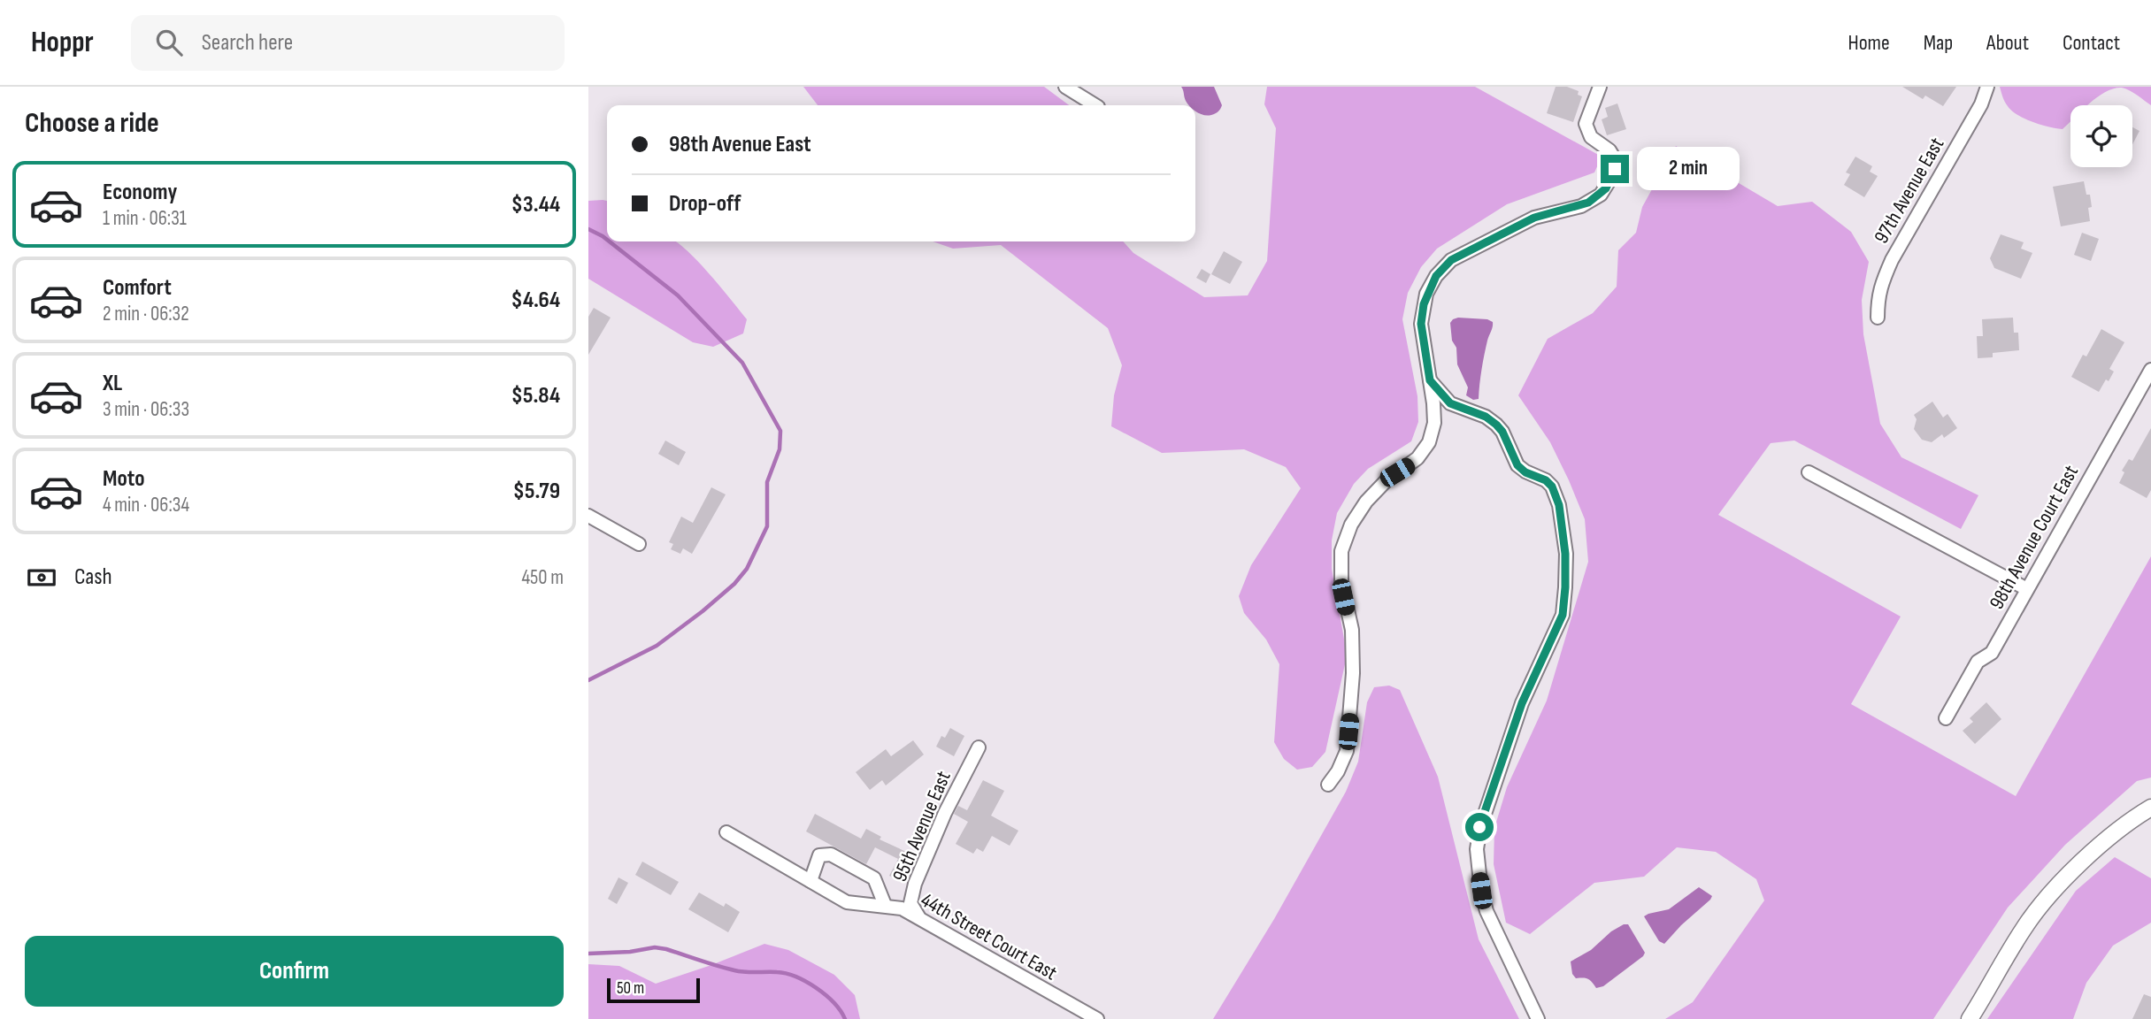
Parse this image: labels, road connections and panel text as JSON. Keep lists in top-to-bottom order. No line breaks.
{"streets":{"street":["97th Avenue East","98th Avenue Court East","95th Avenue East","44th Street Court East"]},"crossings":[["95th Avenue East","44th Street Court East"]],"scale_bar":"50 m","page":{"header":"Hoppr","search":"Search here","nav":["Home","Map","About","Contact"],"heading":"Choose a ride","banner":["98th Avenue East","Drop-off"],"bubble":"2 min","list":[{"name":"Economy","note":"1 min · 06:31","value":"$3.44"},{"name":"Comfort","note":"2 min · 06:32","value":"$4.64"},{"name":"XL","note":"3 min · 06:33","value":"$5.84"},{"name":"Moto","note":"4 min · 06:34","value":"$5.79"}],"pay":["Cash","450 m"],"buttons":"Confirm","scale":"50 m"}}
